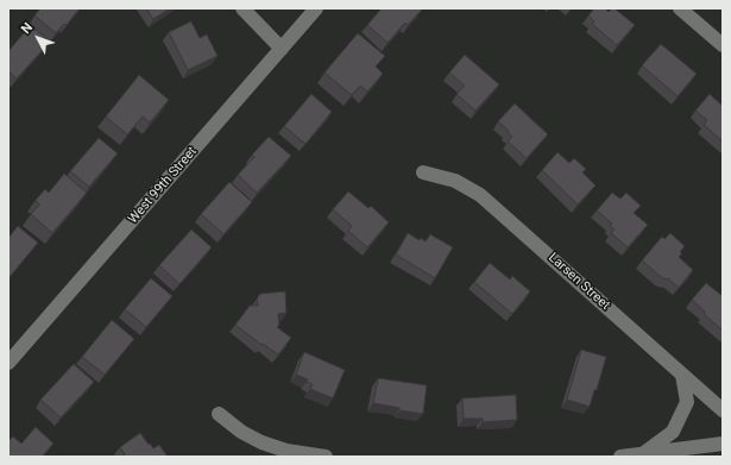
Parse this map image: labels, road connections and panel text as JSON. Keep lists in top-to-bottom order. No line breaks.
{"streets":{"street":["West 99th Street","Larsen Street"]},"north":"top left"}
